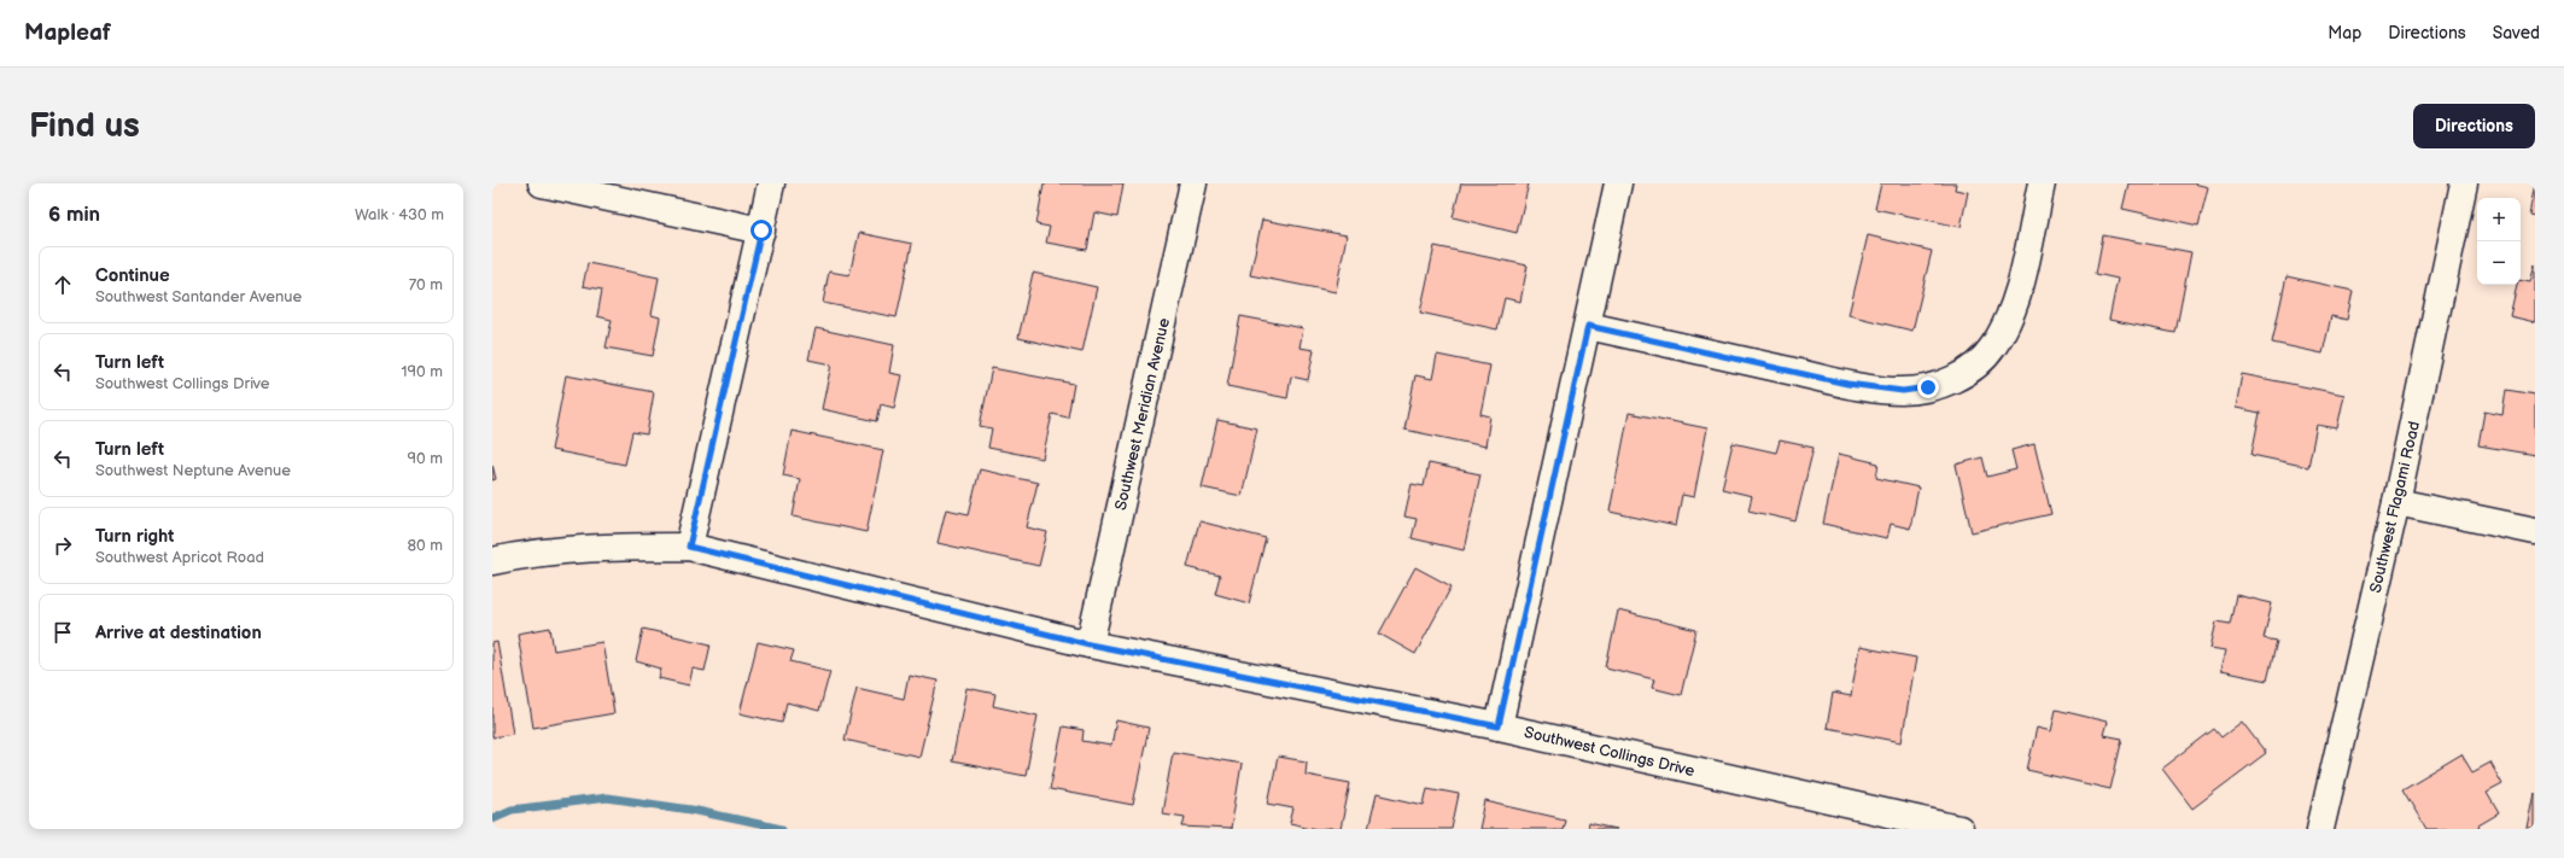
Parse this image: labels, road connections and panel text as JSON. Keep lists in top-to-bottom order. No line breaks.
{"streets":{"street":["Southwest Meridian Avenue","Southwest Flagami Road","Southwest Collings Drive"]},"crossings":[["Southwest Meridian Avenue","Southwest Collings Drive"]],"page":{"header":"Mapleaf","nav":["Map","Directions","Saved"],"buttons":"Directions","title":"Find us","heading":["6 min","Walk · 430 m"],"map_buttons":["+","−"],"list":[["Continue","Southwest Santander Avenue","70 m"],["Turn left","Southwest Collings Drive","190 m"],["Turn left","Southwest Neptune Avenue","90 m"],["Turn right","Southwest Apricot Road","80 m"],"Arrive at destination"]}}
